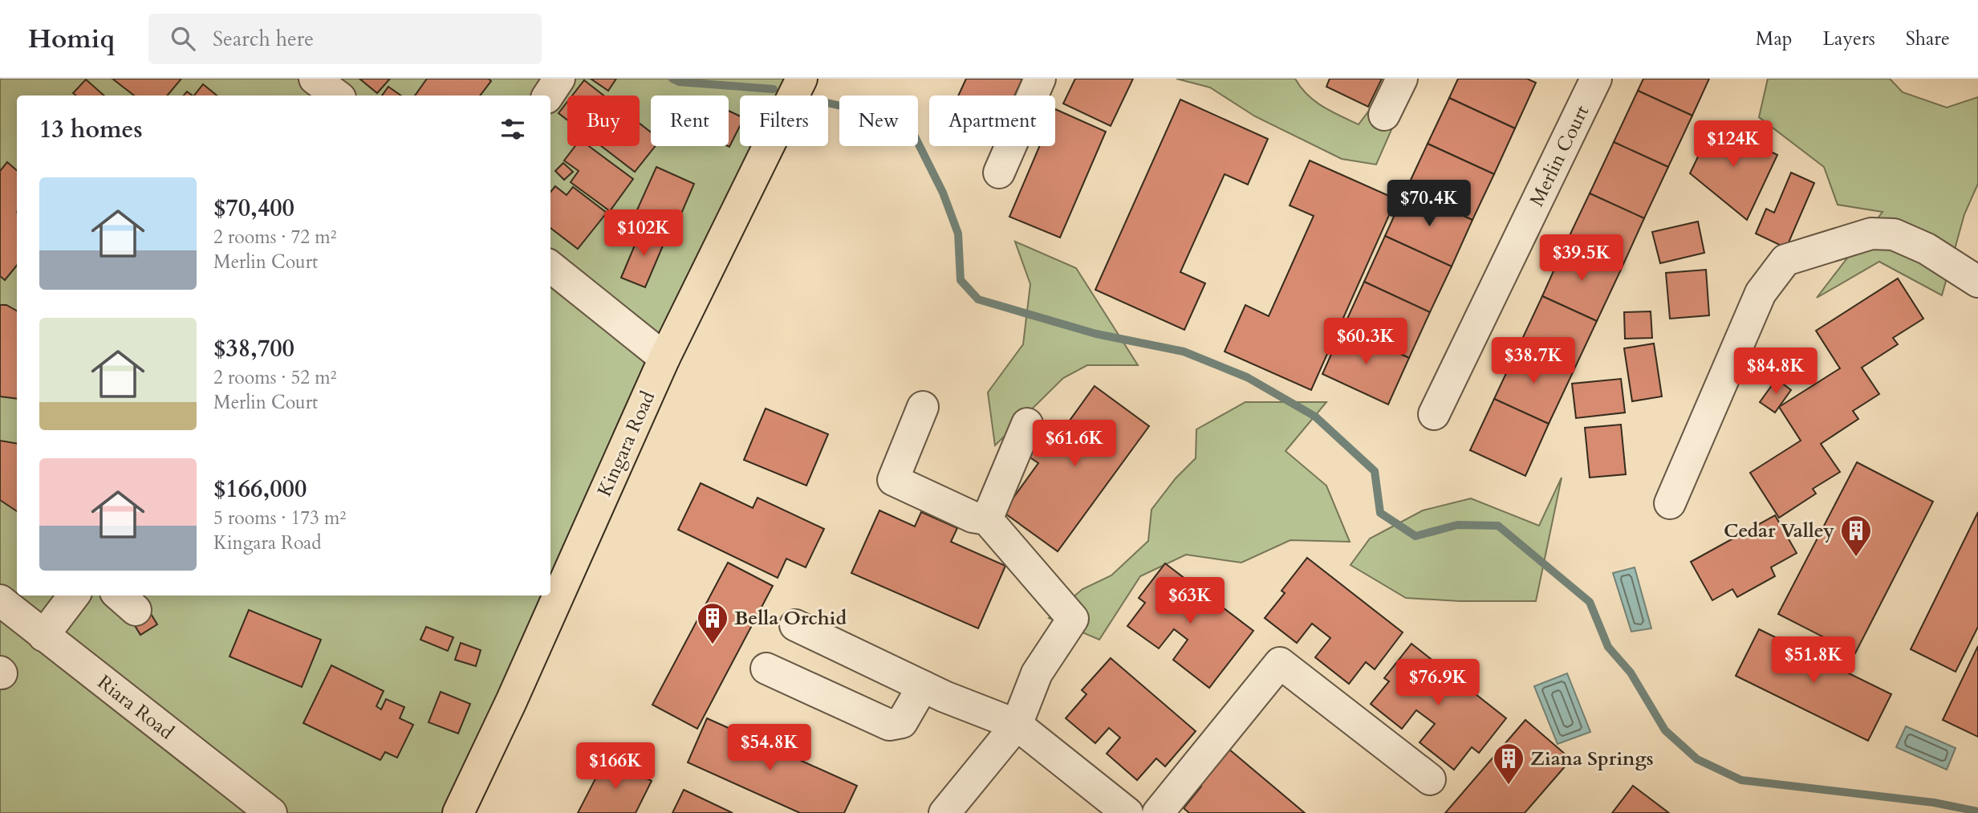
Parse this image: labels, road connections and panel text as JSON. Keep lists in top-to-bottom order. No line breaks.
{"streets":{"main road":["Kingara Road"],"street":["Merlin Court","Riara Road"]},"places":{"building":["Cedar Valley","Bella Orchid","Ziana Springs"]},"page":{"header":"Homiq","search":"Search here","nav":["Map","Layers","Share"],"chip":["Buy","Rent","Filters","New","Apartment"],"heading":"13 homes","price":["$124K","$70.4K","$102K","$39.5K","$60.3K","$38.7K","$84.8K","$61.6K","$63K","$51.8K","$76.9K","$54.8K","$166K"],"list":[{"name":"$70,400","note":"2 rooms · 72 m² · Merlin Court"},{"name":"$38,700","note":"2 rooms · 52 m² · Merlin Court"},{"name":"$166,000","note":"5 rooms · 173 m² · Kingara Road"}]}}
